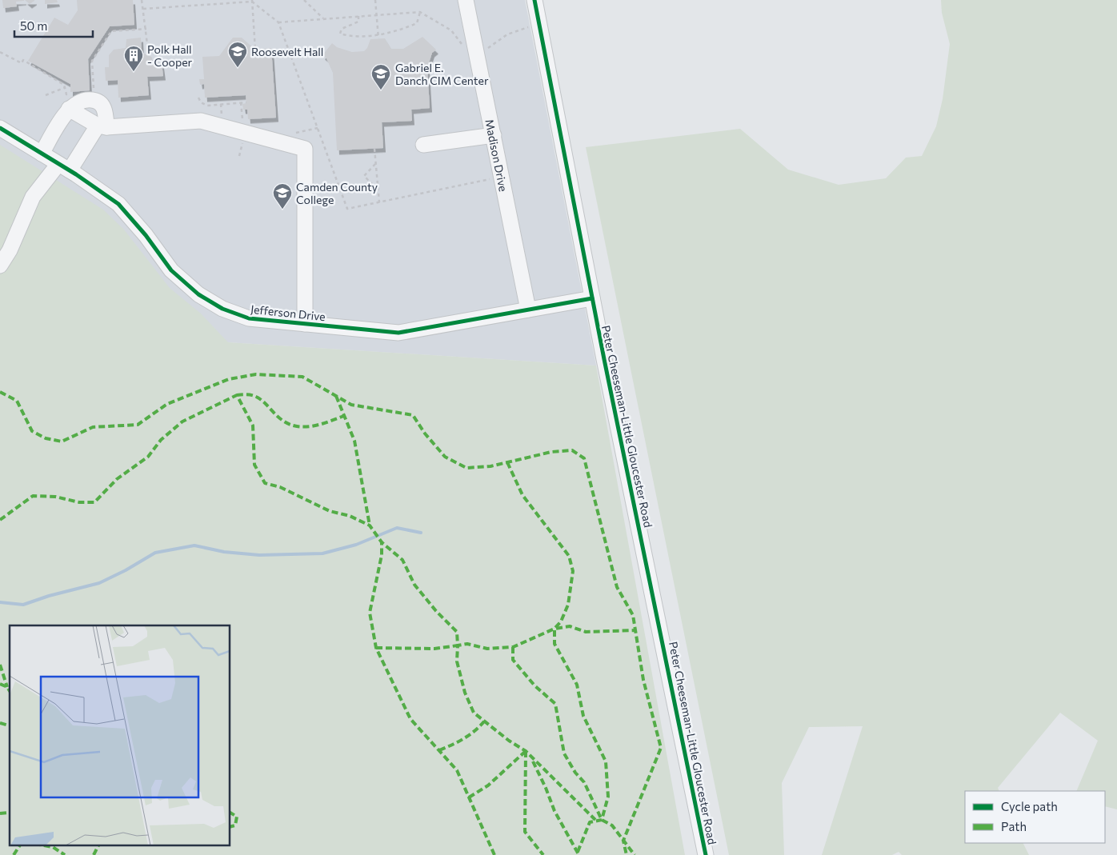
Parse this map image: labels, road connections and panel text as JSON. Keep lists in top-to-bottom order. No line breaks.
{"streets":{"street":["Madison Drive","Jefferson Drive","Peter Cheeseman-Little Gloucester Road"]},"crossings":[["Madison Drive","Jefferson Drive"],["Jefferson Drive","Peter Cheeseman-Little Gloucester Road"]],"places":{"school or university":["Roosevelt Hall","Gabriel E. Danch CIM Center","Camden County College"],"building":["Polk Hall - Cooper"]},"legend":["Cycle path","Path"],"scale_bar":"50 m"}
